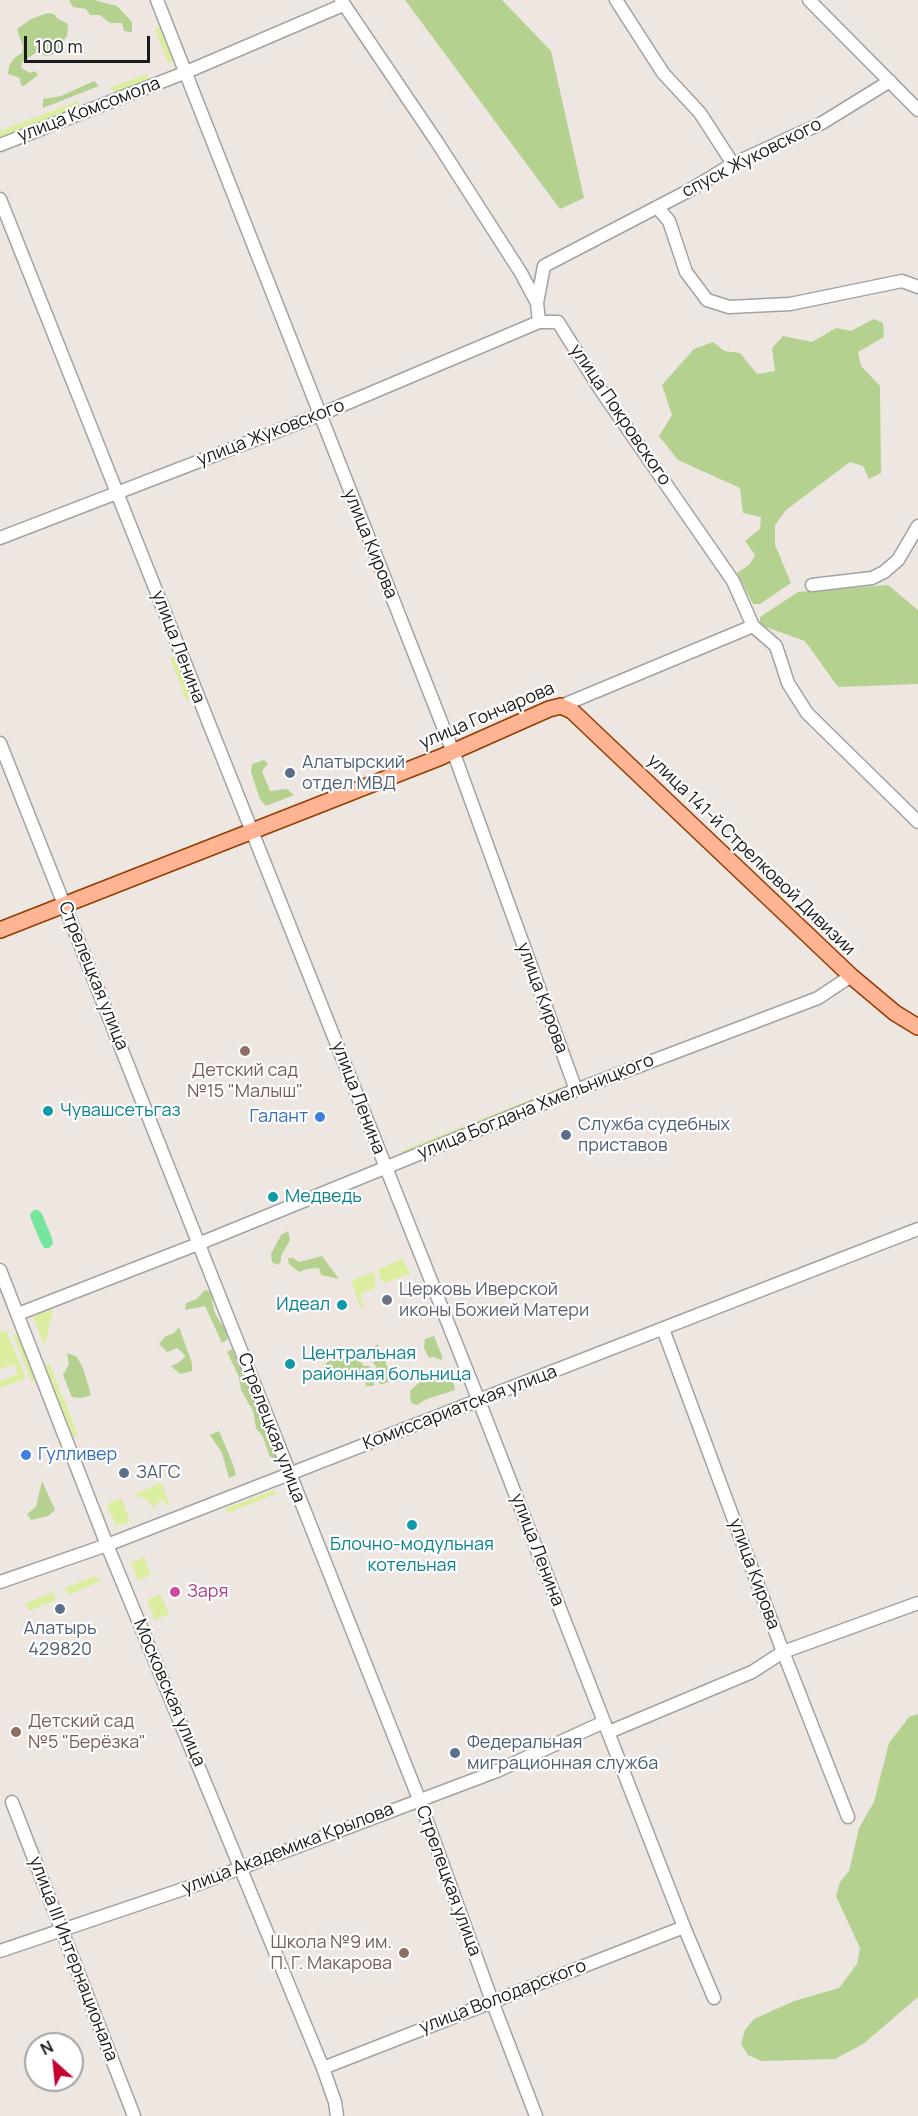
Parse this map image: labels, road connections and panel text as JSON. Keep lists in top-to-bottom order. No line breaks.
{"streets":{"main road":["улица Гончарова","улица 141-й Стрелковой Дивизии"],"street":["улица Комсомола","спуск Жуковского","улица Покровского","улица Жуковского","улица Кирова","улица Ленина","Стрелецкая улица","улица Богдана Хмельницкого","Комиссариатская улица","Московская улица","улица Академика Крылова","улица III Интернационала","улица Володарского"]},"crossings":[["улица Комсомола","улица Кирова"],["улица Покровского","улица Жуковского"],["улица Покровского","улица Гончарова"],["улица Жуковского","улица Кирова"],["улица Жуковского","улица Ленина"],["улица Кирова","улица Гончарова"],["улица Кирова","улица Богдана Хмельницкого"],["улица Кирова","Комиссариатская улица"],["улица Кирова","улица Академика Крылова"],["улица Ленина","улица Гончарова"],["улица Ленина","улица Богдана Хмельницкого"],["улица Ленина","Комиссариатская улица"],["улица Ленина","улица Академика Крылова"],["улица Ленина","улица Володарского"],["улица Гончарова","улица 141-й Стрелковой Дивизии"],["улица Гончарова","Стрелецкая улица"],["улица 141-й Стрелковой Дивизии","улица Богдана Хмельницкого"],["Стрелецкая улица","улица Богдана Хмельницкого"],["Стрелецкая улица","Комиссариатская улица"],["Стрелецкая улица","улица Академика Крылова"],["Стрелецкая улица","улица Володарского"],["улица Богдана Хмельницкого","Московская улица"],["Комиссариатская улица","Московская улица"],["Московская улица","улица Академика Крылова"],["Московская улица","улица Володарского"],["улица Академика Крылова","улица III Интернационала"]],"places":["Алатырский отдел МВД","Детский сад №15 \"Малыш\"","Чувашсетьгаз","Галант","Служба судебных приставов","Медведь","Церковь Иверской иконы Божией Матери","Идеал","Центральная районная больница","Гулливер","ЗАГС","Блочно-модульная котельная","Заря","Алатырь 429820","Детский сад №5 \"Берёзка\"","Федеральная миграционная служба","Школа №9 им. П. Г. Макарова"],"scale_bar":"100 m","north":"top left"}
